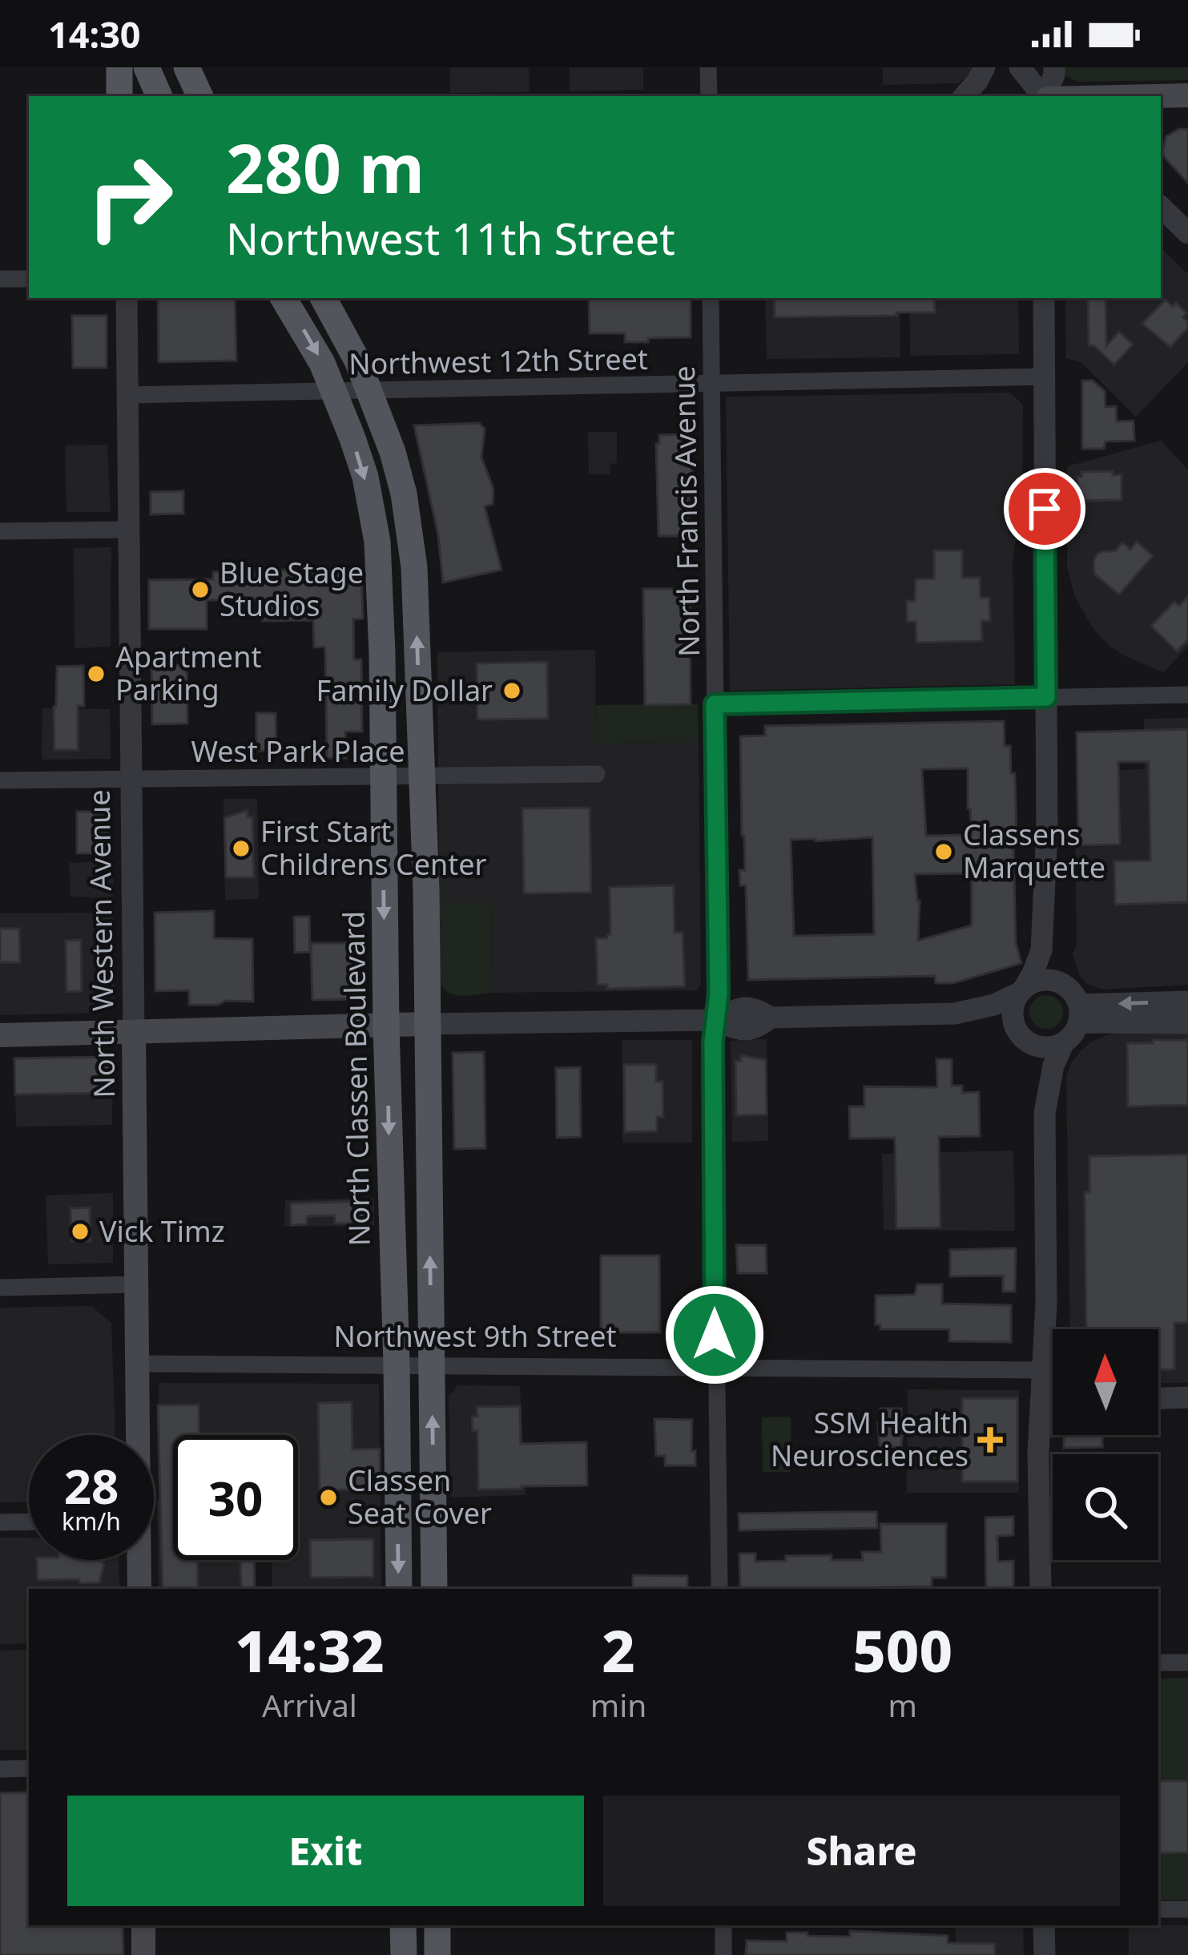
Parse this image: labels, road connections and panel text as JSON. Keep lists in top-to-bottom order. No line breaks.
{"streets":{"main road":["North Western Avenue","North Classen Boulevard"],"street":["Northwest 12th Street","North Francis Avenue","West Park Place","Northwest 9th Street"]},"crossings":[["Northwest 12th Street","North Francis Avenue"],["Northwest 12th Street","North Western Avenue"],["Northwest 12th Street","North Classen Boulevard"],["North Francis Avenue","Northwest 9th Street"],["West Park Place","North Western Avenue"],["West Park Place","North Classen Boulevard"],["North Western Avenue","Northwest 9th Street"],["North Classen Boulevard","Northwest 9th Street"]],"places":{"other":["Blue Stage Studios","Apartment Parking","Family Dollar","First Start Childrens Center","Classens Marquette","Vick Timz","Classen Seat Cover"],"health":["SSM Health Neurosciences"]},"north":"top","page":{"status":"14:30","turn":["280 m","Northwest 11th Street"],"speed":"28 km/h","limit":"30","eta":["14:32","Arrival","2","min","500","m"],"buttons":["Exit","Share"]}}
